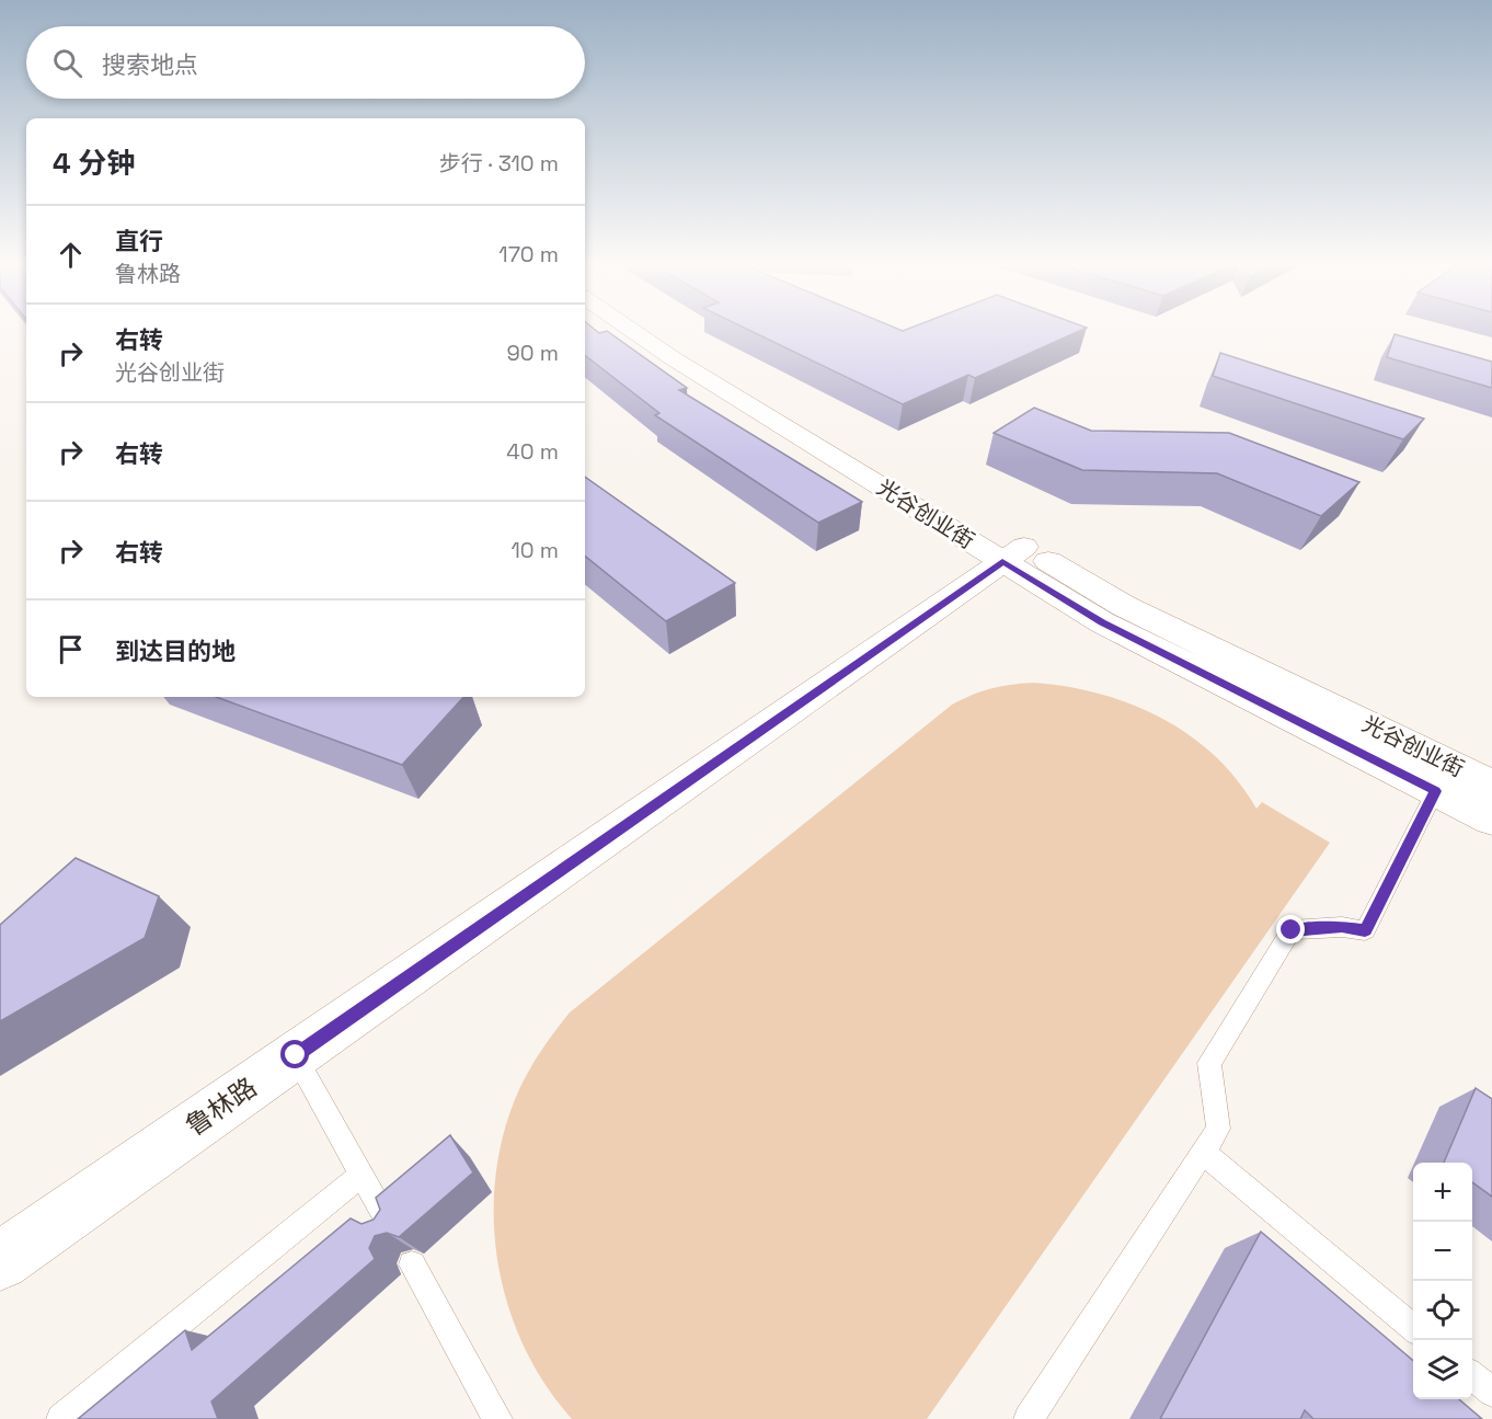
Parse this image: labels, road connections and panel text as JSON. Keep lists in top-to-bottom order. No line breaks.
{"streets":{"main road":["光谷创业街","鲁林路"]},"crossings":[["光谷创业街","鲁林路"]],"page":{"search":"搜索地点","heading":["4 分钟","步行 · 310 m"],"list":[["直行","鲁林路","170 m"],["右转","光谷创业街","90 m"],["右转","40 m"],["右转","10 m"],"到达目的地"],"map_buttons":["+","−"]}}
